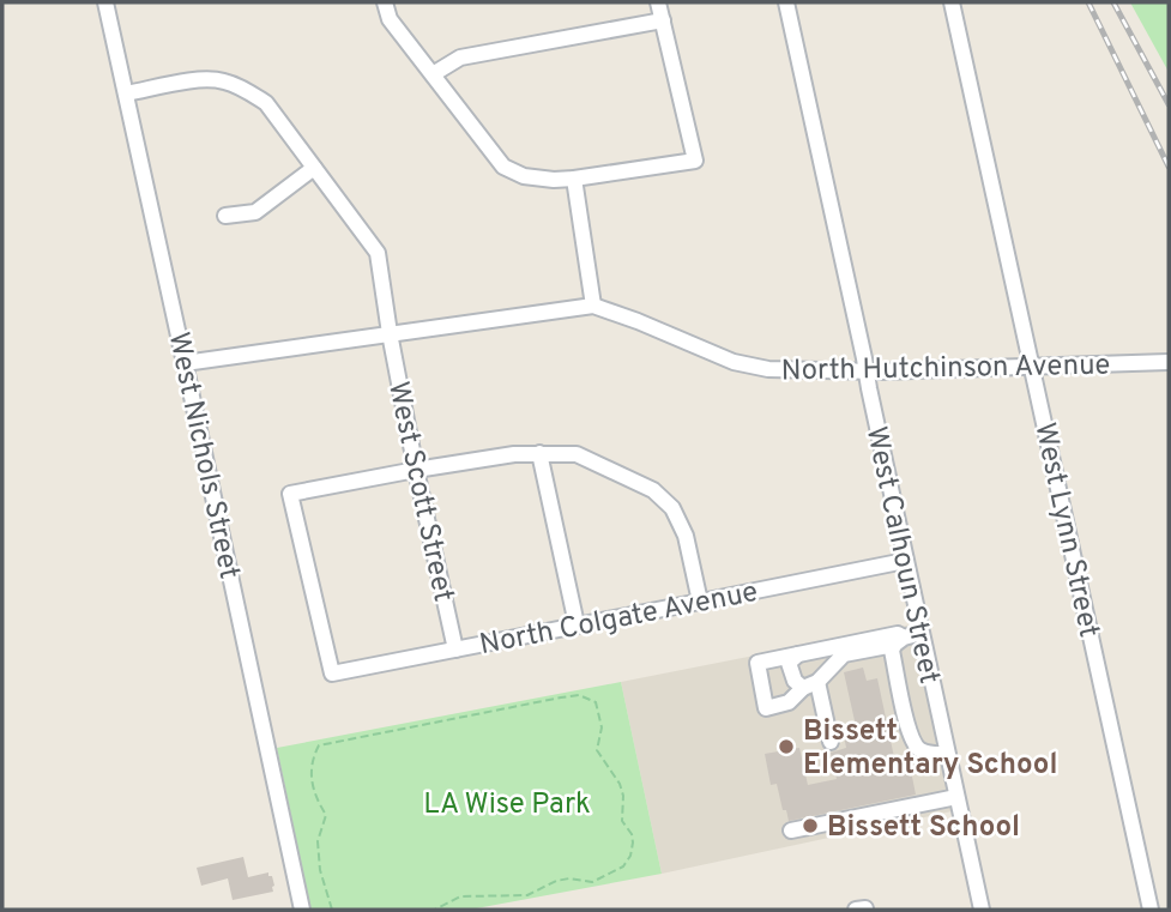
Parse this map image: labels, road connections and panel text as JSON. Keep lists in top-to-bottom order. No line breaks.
{"streets":{"street":["North Hutchinson Avenue","West Nichols Street","West Scott Street","West Lynn Street","West Calhoun Street","North Colgate Avenue"]},"crossings":[["North Hutchinson Avenue","West Nichols Street"],["North Hutchinson Avenue","West Scott Street"],["North Hutchinson Avenue","West Lynn Street"],["North Hutchinson Avenue","West Calhoun Street"],["West Nichols Street","West Scott Street"],["West Scott Street","North Colgate Avenue"],["West Calhoun Street","North Colgate Avenue"]],"parks":["LA Wise Park"],"places":["Bissett Elementary School","Bissett School"]}
